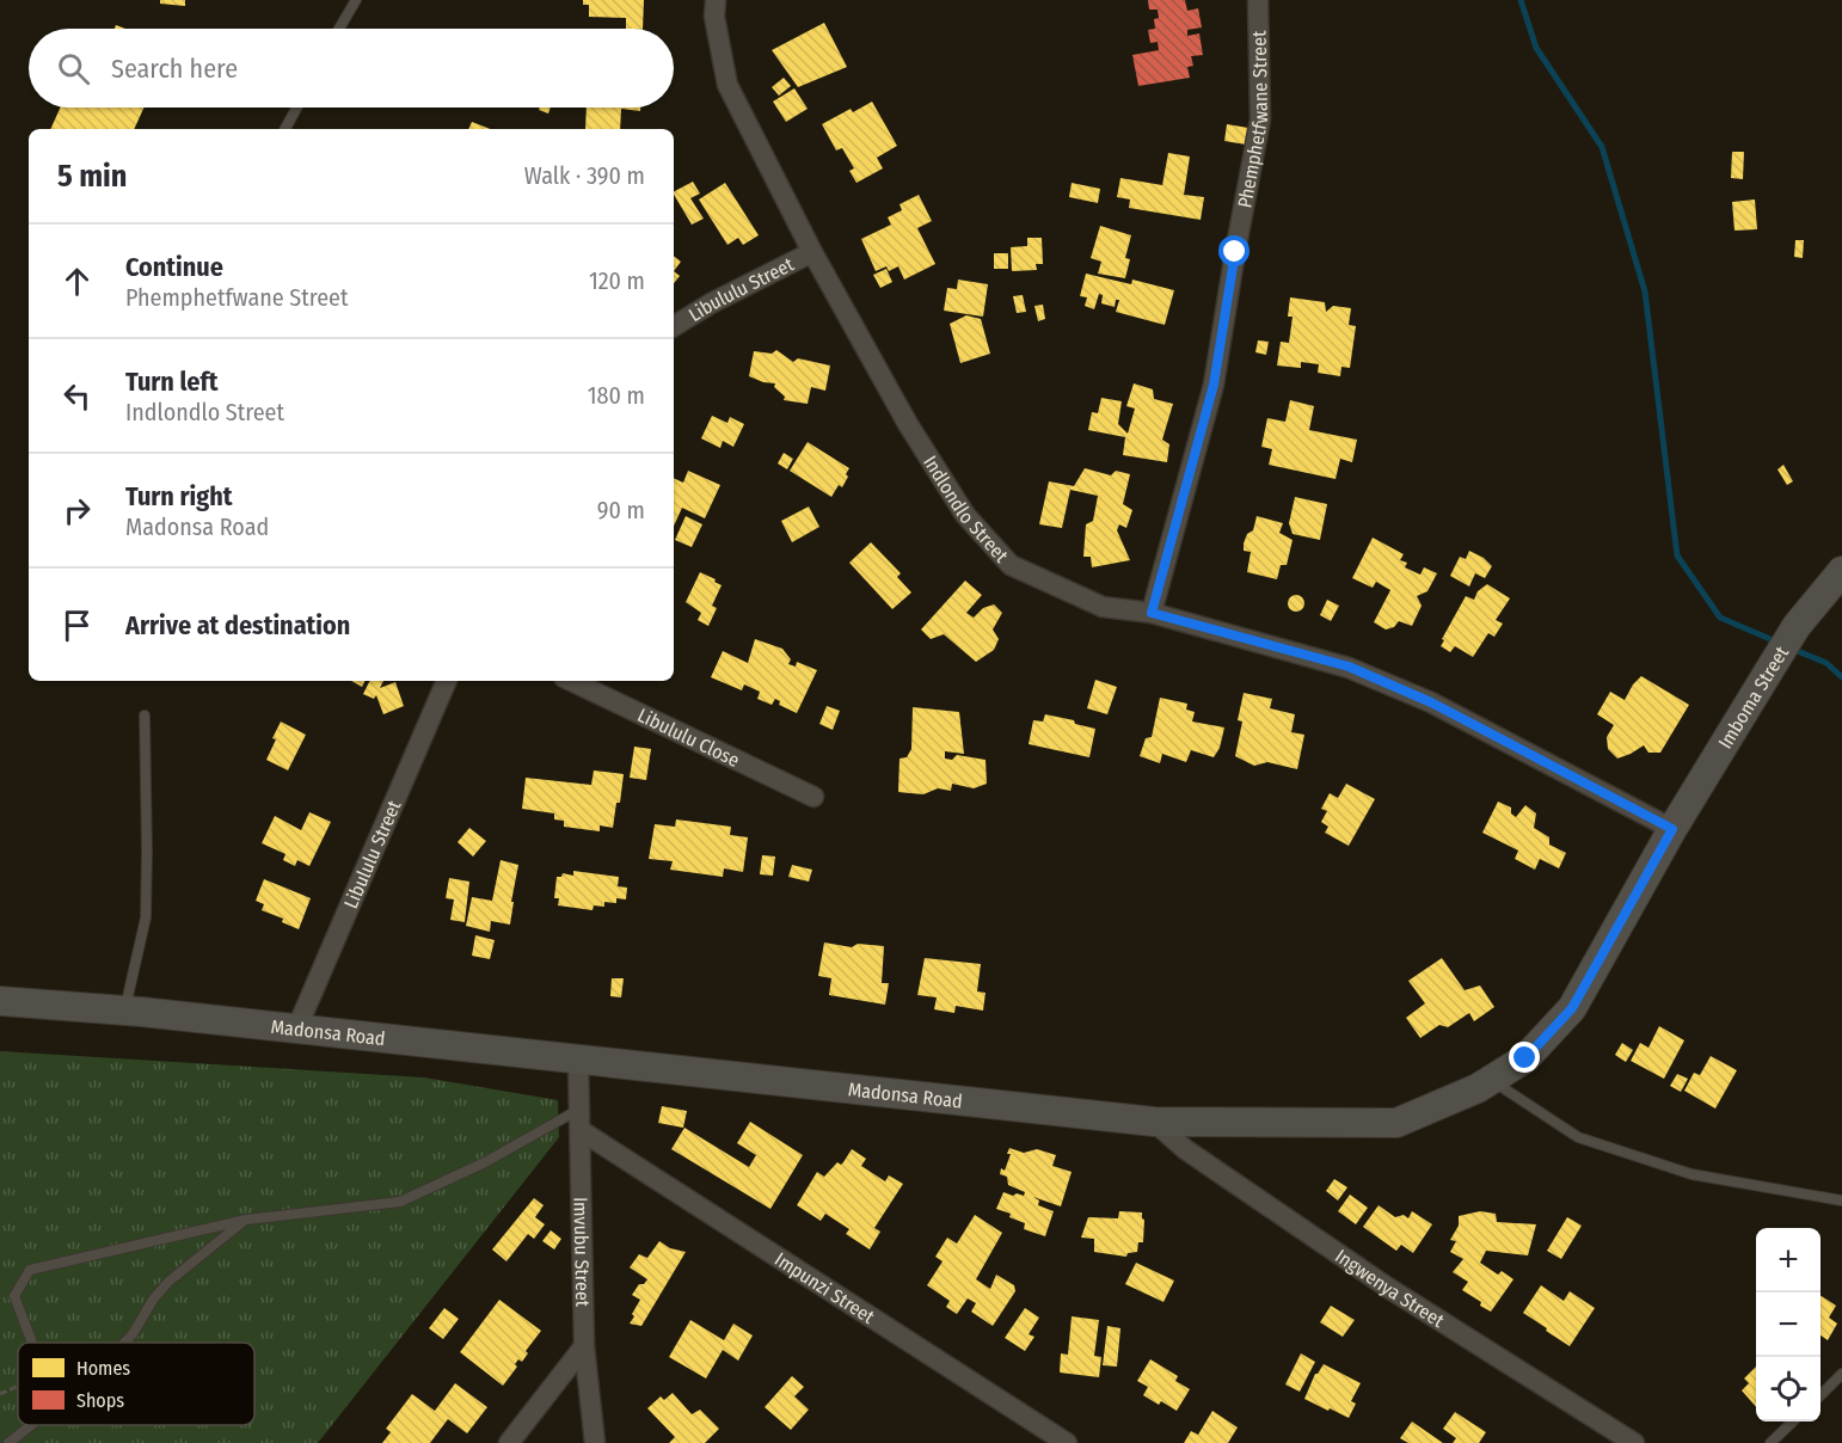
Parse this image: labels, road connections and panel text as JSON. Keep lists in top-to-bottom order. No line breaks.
{"streets":{"street":["Phemphetfwane Street","Libululu Street","Indlondlo Street","Imboma Street","Libululu Close","Madonsa Road","Imvubu Street","Impunzi Street","Ingwenya Street"]},"crossings":[["Phemphetfwane Street","Indlondlo Street"],["Libululu Street","Indlondlo Street"],["Libululu Street","Madonsa Road"],["Indlondlo Street","Imboma Street"],["Indlondlo Street","Madonsa Road"],["Imboma Street","Madonsa Road"],["Madonsa Road","Imvubu Street"],["Madonsa Road","Ingwenya Street"],["Imvubu Street","Impunzi Street"]],"legend":["Homes","Shops"],"page":{"search":"Search here","heading":["5 min","Walk · 390 m"],"list":[["Continue","Phemphetfwane Street","120 m"],["Turn left","Indlondlo Street","180 m"],["Turn right","Madonsa Road","90 m"],"Arrive at destination"],"map_buttons":["+","−"]}}
